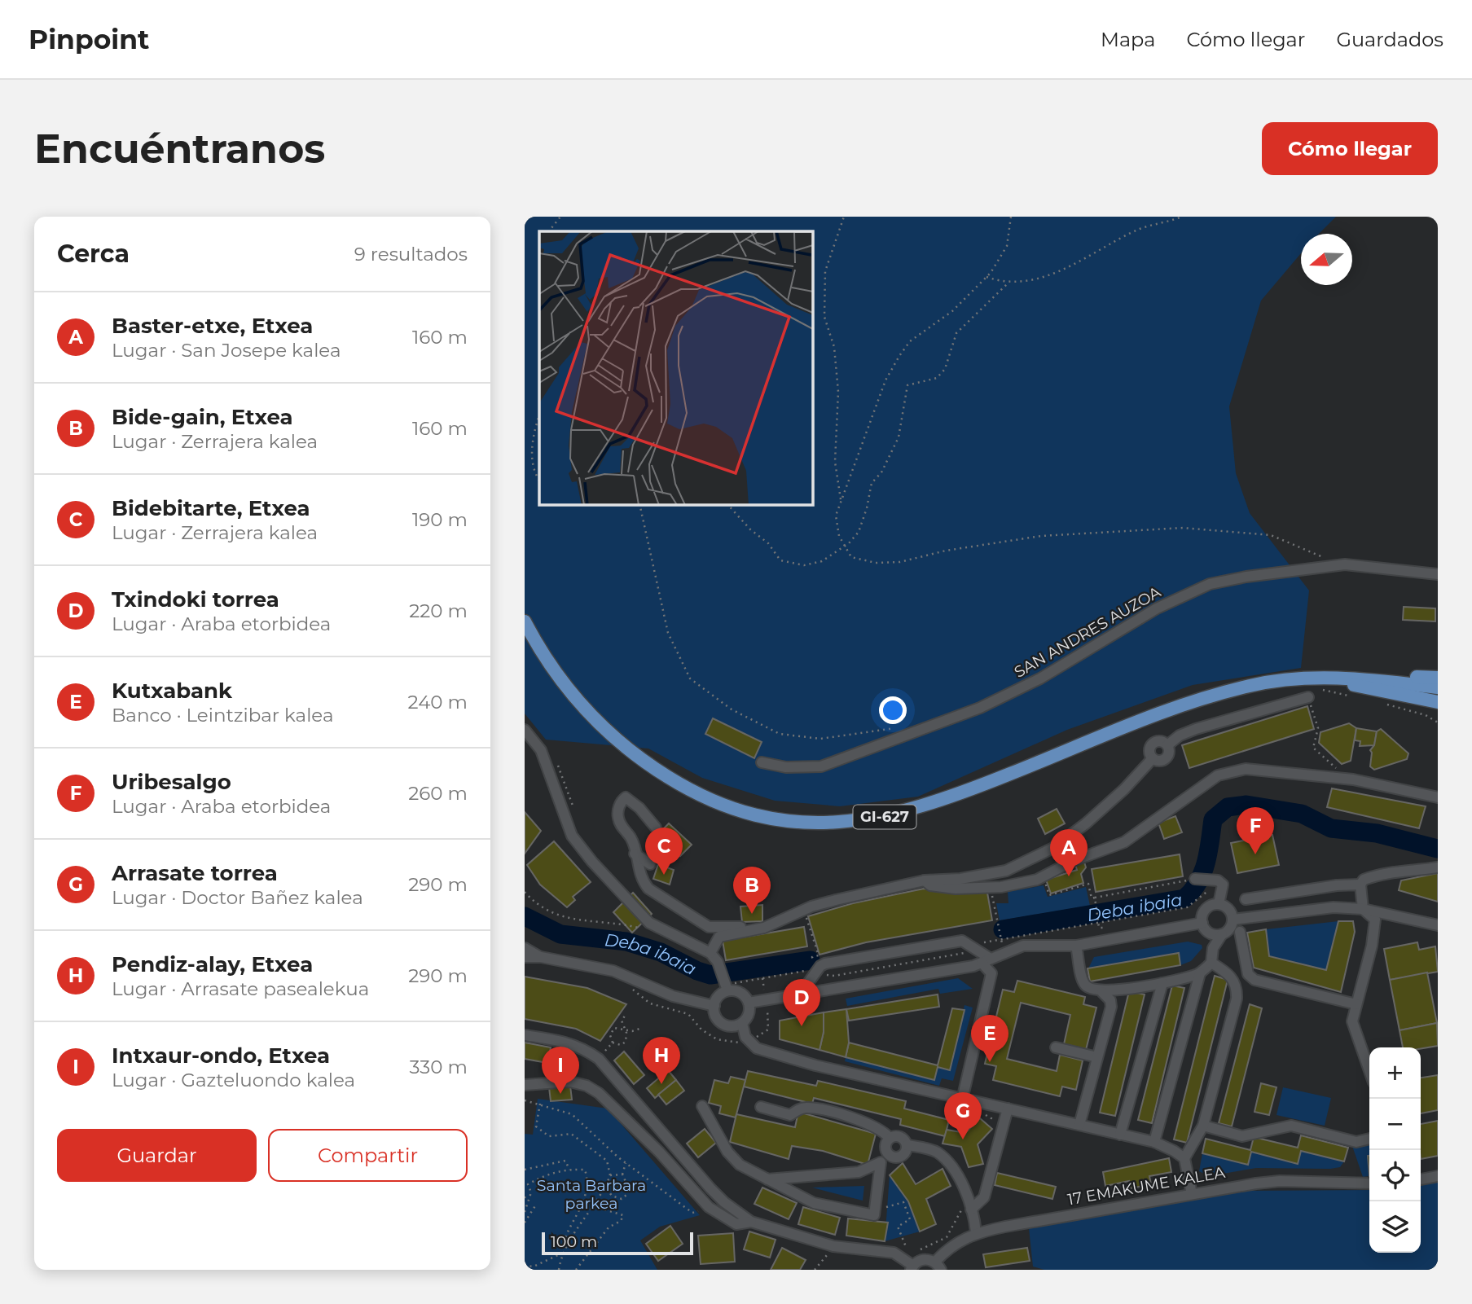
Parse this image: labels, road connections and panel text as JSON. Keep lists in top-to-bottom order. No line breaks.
{"streets":{"main road":["GI-627"],"street":["SAN ANDRES AUZOA","17 EMAKUME KALEA"]},"water":["Deba ibaia"],"parks":["Santa Barbara parkea"],"scale_bar":"100 m","north":"left","page":{"header":"Pinpoint","nav":["Mapa","Cómo llegar","Guardados"],"buttons":["Cómo llegar",["Guardar","Compartir"]],"title":"Encuéntranos","heading":["Cerca","9 resultados"],"list":[{"mark":"A","name":"Baster-etxe, Etxea","note":"Lugar · San Josepe kalea","value":"160 m"},{"mark":"B","name":"Bide-gain, Etxea","note":"Lugar · Zerrajera kalea","value":"160 m"},{"mark":"C","name":"Bidebitarte, Etxea","note":"Lugar · Zerrajera kalea","value":"190 m"},{"mark":"D","name":"Txindoki torrea","note":"Lugar · Araba etorbidea","value":"220 m"},{"mark":"E","name":"Kutxabank","note":"Banco · Leintzibar kalea","value":"240 m"},{"mark":"F","name":"Uribesalgo","note":"Lugar · Araba etorbidea","value":"260 m"},{"mark":"G","name":"Arrasate torrea","note":"Lugar · Doctor Bañez kalea","value":"290 m"},{"mark":"H","name":"Pendiz-alay, Etxea","note":"Lugar · Arrasate pasealekua","value":"290 m"},{"mark":"I","name":"Intxaur-ondo, Etxea","note":"Lugar · Gazteluondo kalea","value":"330 m"}],"pins":["F","C","A","B","D","E","H","I","G"],"map_buttons":["+","−"],"scale":"100 m"}}
